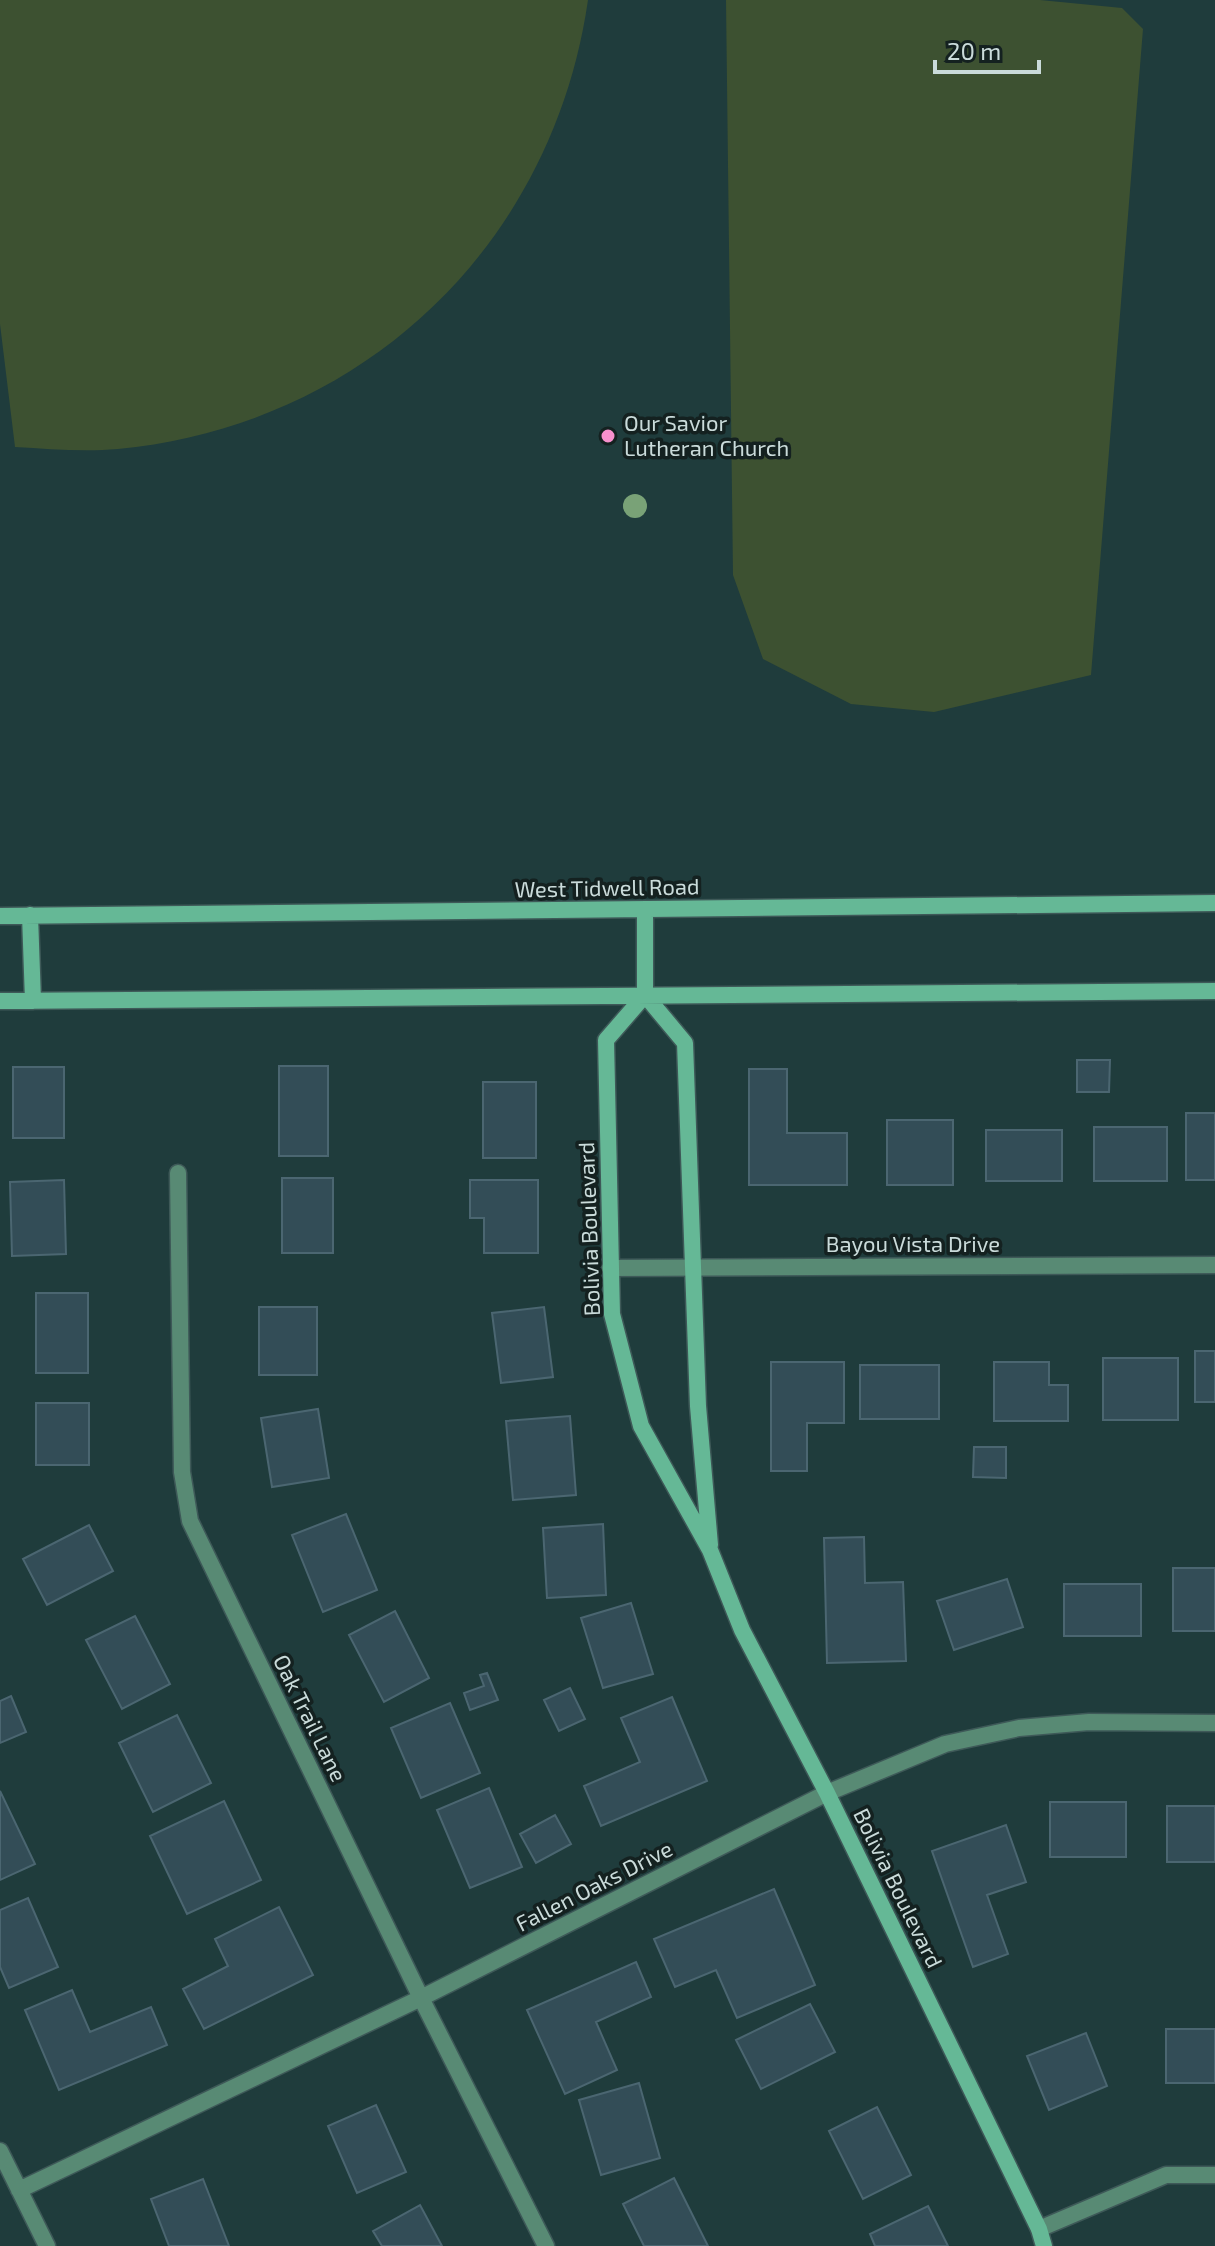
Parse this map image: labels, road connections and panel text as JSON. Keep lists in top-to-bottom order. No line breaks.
{"streets":{"main road":["West Tidwell Road","Bolivia Boulevard"],"street":["Bayou Vista Drive","Oak Trail Lane","Fallen Oaks Drive"]},"crossings":[["Bolivia Boulevard","Bayou Vista Drive"],["Bolivia Boulevard","Fallen Oaks Drive"],["Oak Trail Lane","Fallen Oaks Drive"]],"places":["Our Savior Lutheran Church"],"scale_bar":"20 m"}
